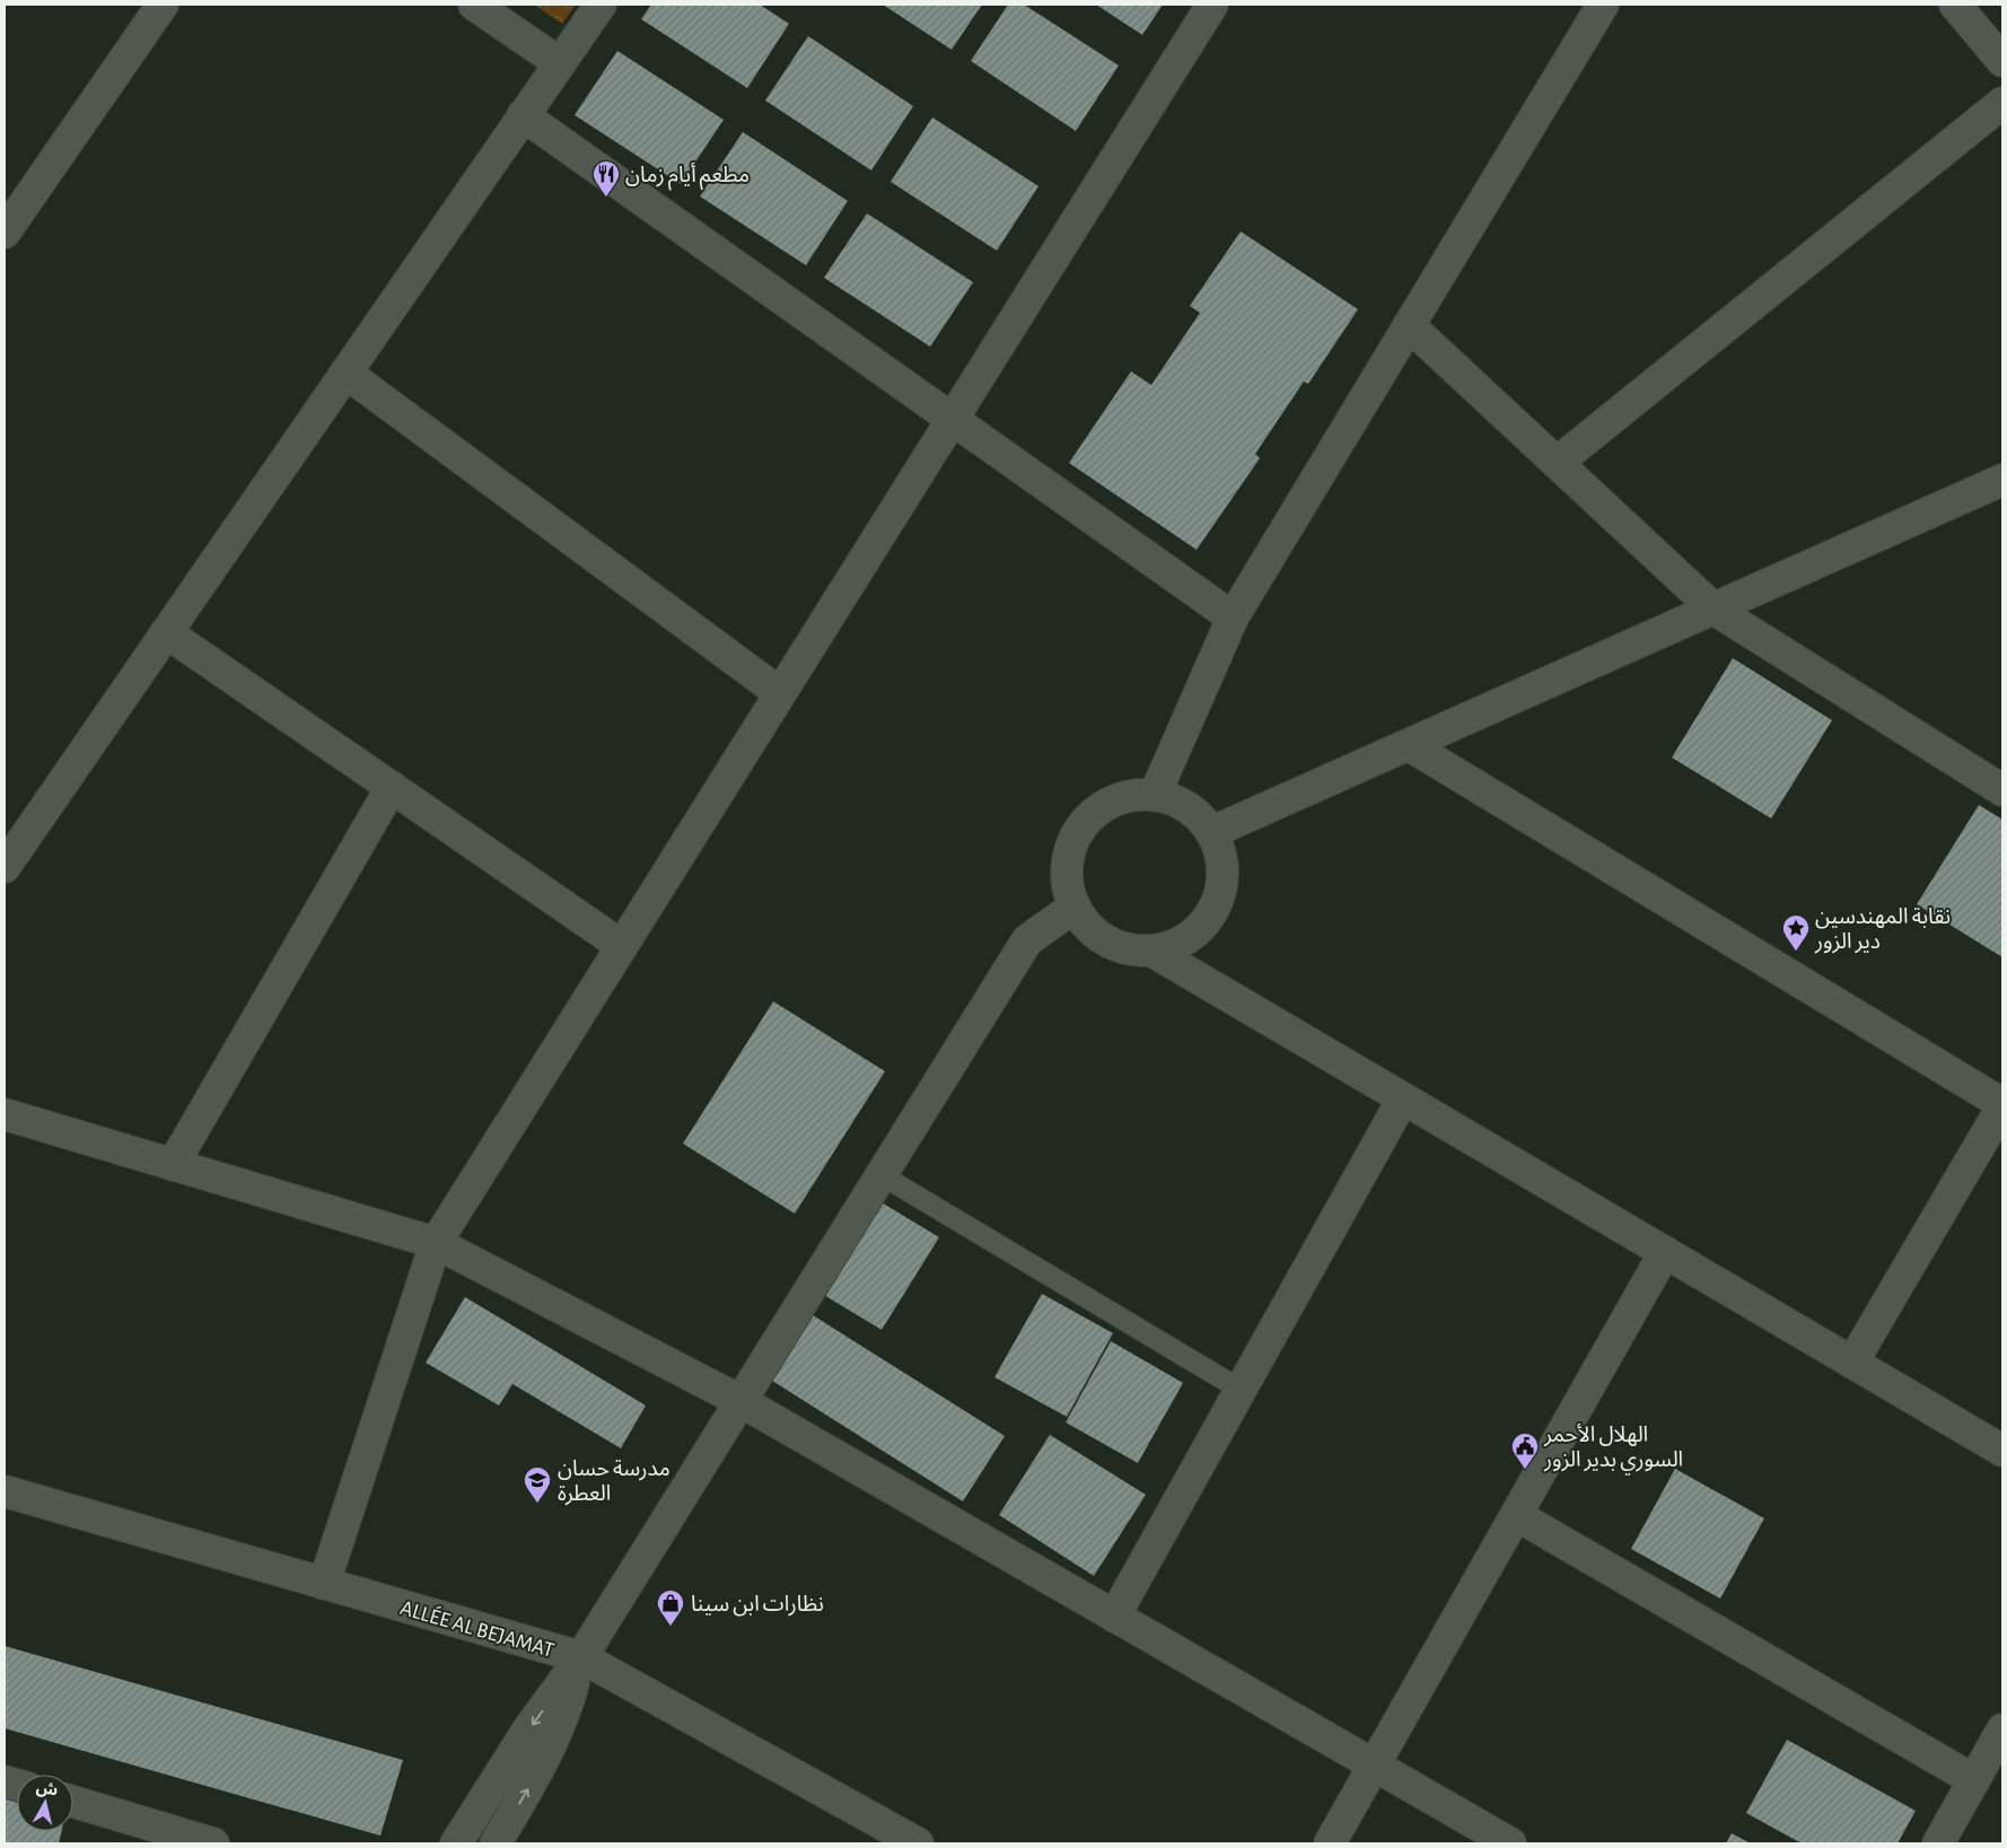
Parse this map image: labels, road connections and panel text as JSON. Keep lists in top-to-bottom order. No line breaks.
{"streets":{"street":["ALLÉE AL BEJAMAT"]},"places":{"restaurant":["مطعم أيام زمان"],"place":["نقابة المهندسين دير الزور"],"public building":["الهلال الأحمر السوري بدير الزور"],"school or university":["مدرسة حسان العطرة"],"shop":["نظارات ابن سينا"]},"north":"top"}
